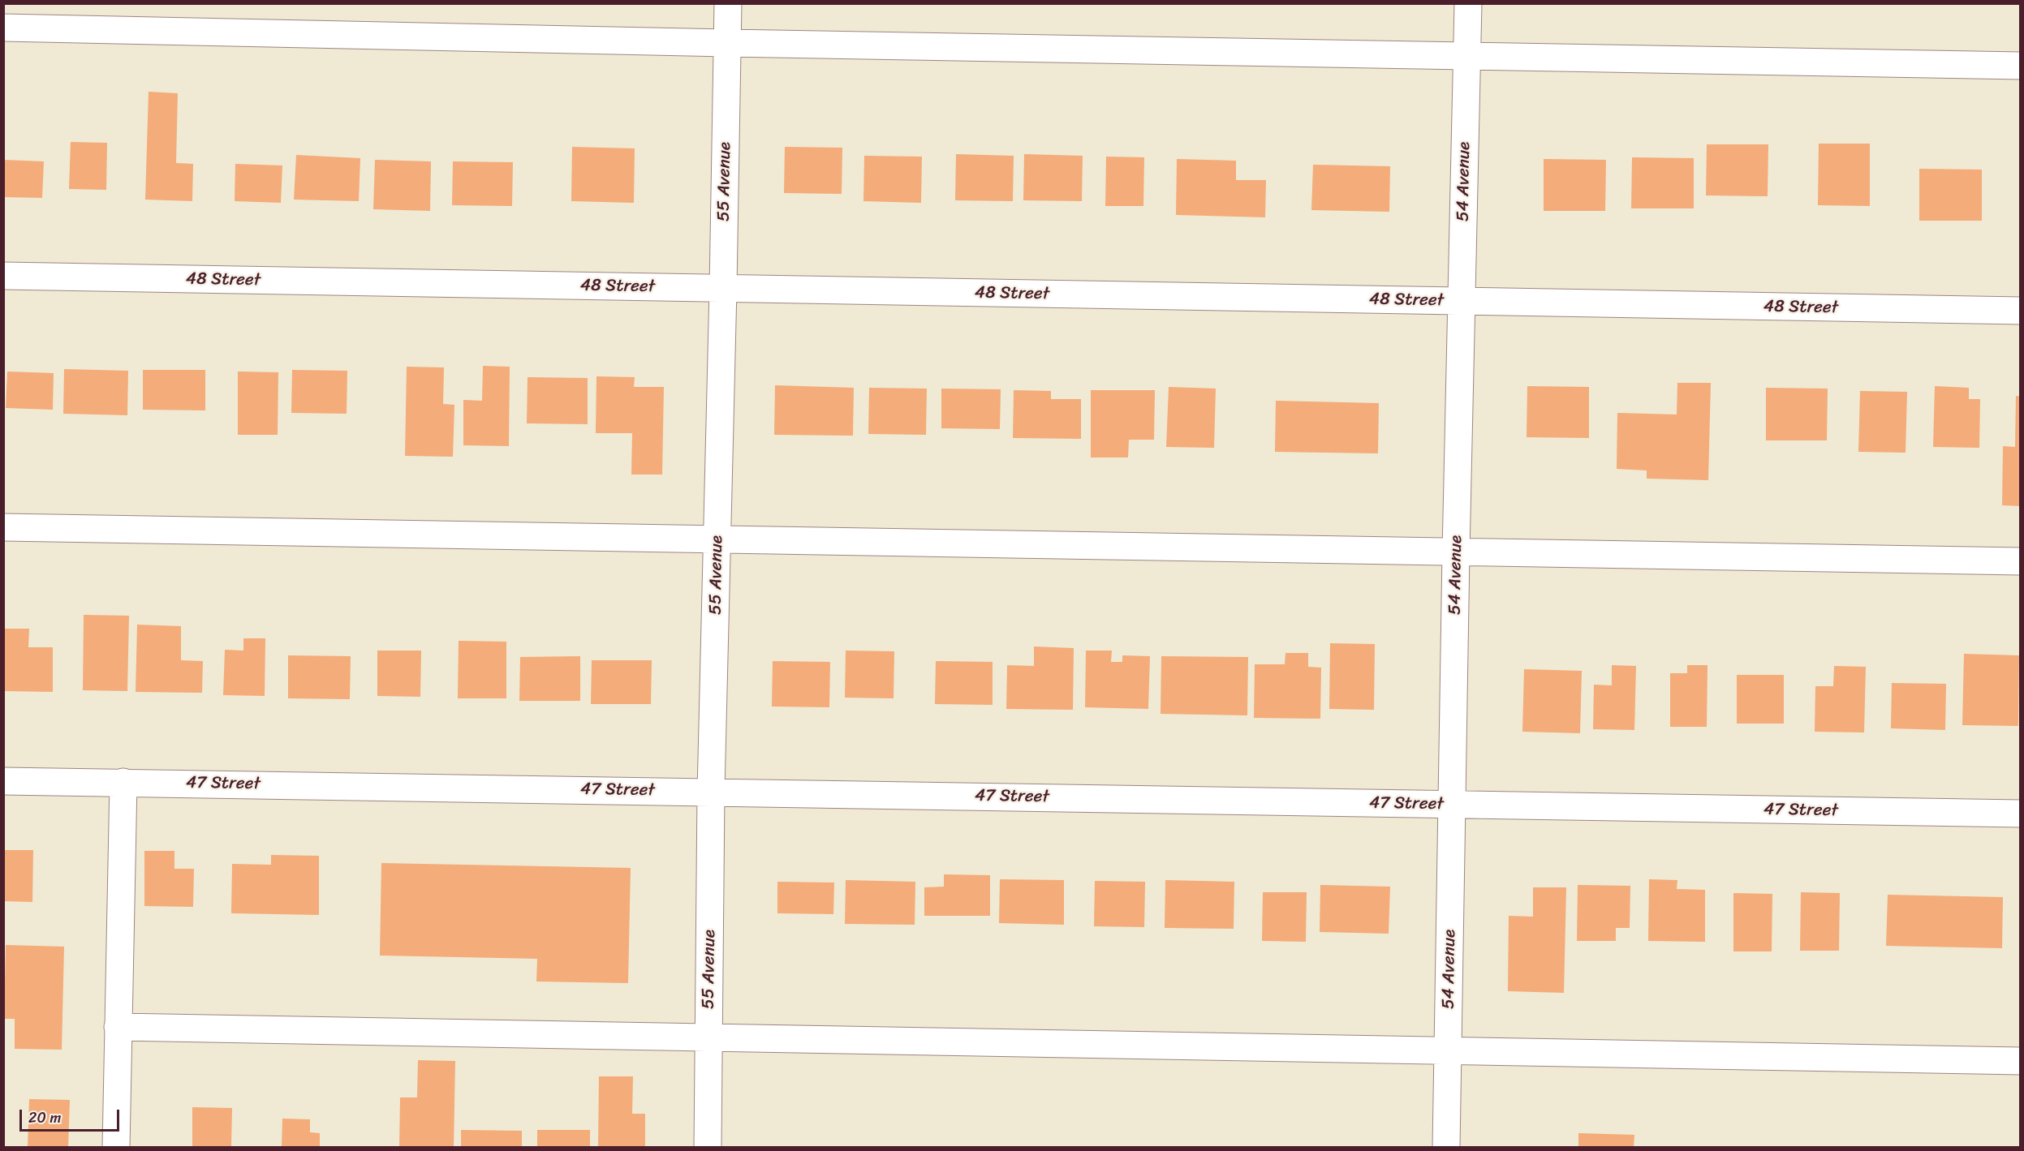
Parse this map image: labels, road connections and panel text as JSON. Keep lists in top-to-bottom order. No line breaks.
{"streets":{"street":["55 Avenue","54 Avenue","48 Street","47 Street"]},"crossings":[["55 Avenue","48 Street"],["55 Avenue","47 Street"],["54 Avenue","48 Street"],["54 Avenue","47 Street"]],"scale_bar":"20 m"}
